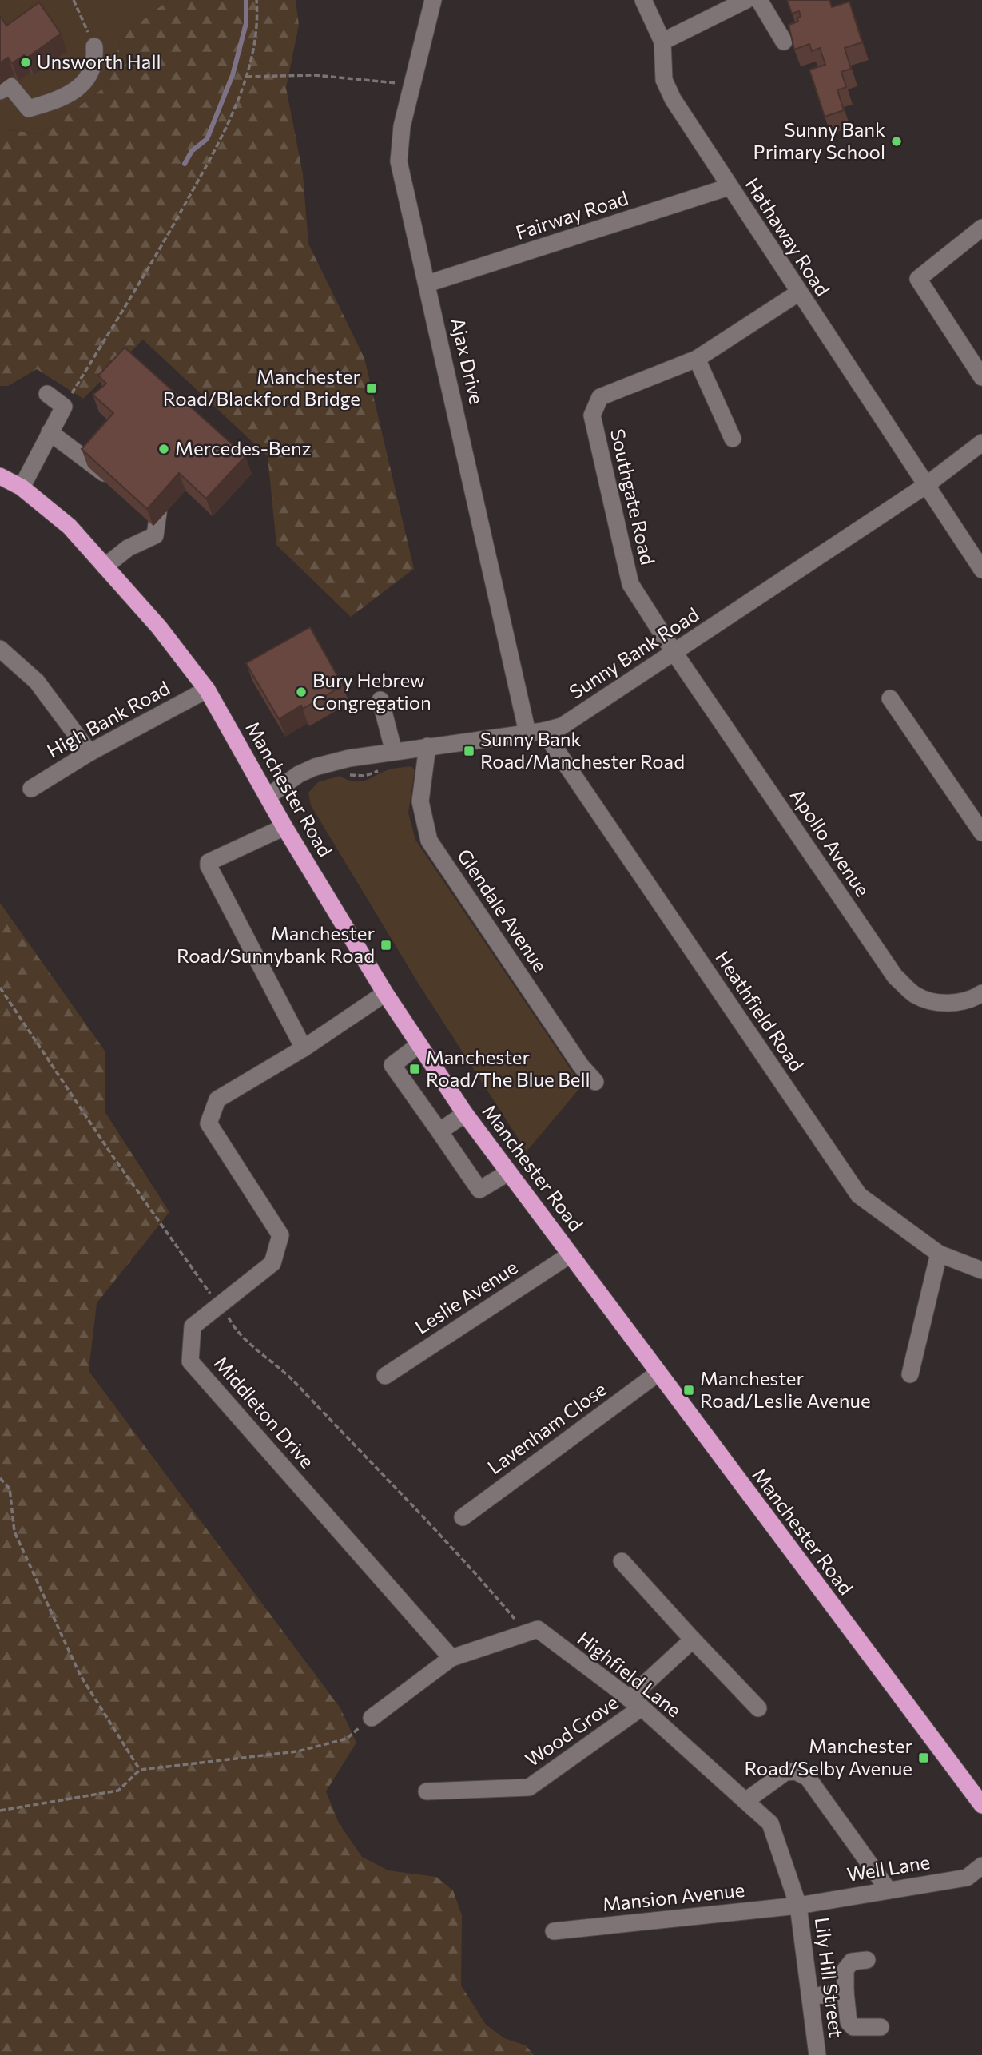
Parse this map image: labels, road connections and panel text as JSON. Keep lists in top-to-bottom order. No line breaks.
{"streets":{"highway":["Manchester Road"],"street":["Fairway Road","Hathaway Road","Ajax Drive","Southgate Road","Sunny Bank Road","High Bank Road","Apollo Avenue","Glendale Avenue","Heathfield Road","Leslie Avenue","Middleton Drive","Lavenham Close","Highfield Lane","Wood Grove","Well Lane","Mansion Avenue","Lily Hill Street"]},"crossings":[["Fairway Road","Hathaway Road"],["Fairway Road","Ajax Drive"],["Hathaway Road","Southgate Road"],["Hathaway Road","Sunny Bank Road"],["Ajax Drive","Sunny Bank Road"],["Ajax Drive","Heathfield Road"],["Southgate Road","Sunny Bank Road"],["Southgate Road","Apollo Avenue"],["Sunny Bank Road","Manchester Road"],["Sunny Bank Road","Apollo Avenue"],["Sunny Bank Road","Glendale Avenue"],["Sunny Bank Road","Heathfield Road"],["High Bank Road","Manchester Road"],["Manchester Road","Leslie Avenue"],["Manchester Road","Middleton Drive"],["Manchester Road","Lavenham Close"],["Highfield Lane","Wood Grove"],["Highfield Lane","Well Lane"],["Highfield Lane","Mansion Avenue"],["Highfield Lane","Lily Hill Street"],["Well Lane","Mansion Avenue"],["Well Lane","Lily Hill Street"],["Mansion Avenue","Lily Hill Street"]],"places":{"other":["Unsworth Hall","Sunny Bank Primary School","Mercedes-Benz","Bury Hebrew Congregation"],"transit":["Manchester Road/Blackford Bridge","Sunny Bank Road/Manchester Road","Manchester Road/Sunnybank Road","Manchester Road/The Blue Bell","Manchester Road/Leslie Avenue","Manchester Road/Selby Avenue"]}}
